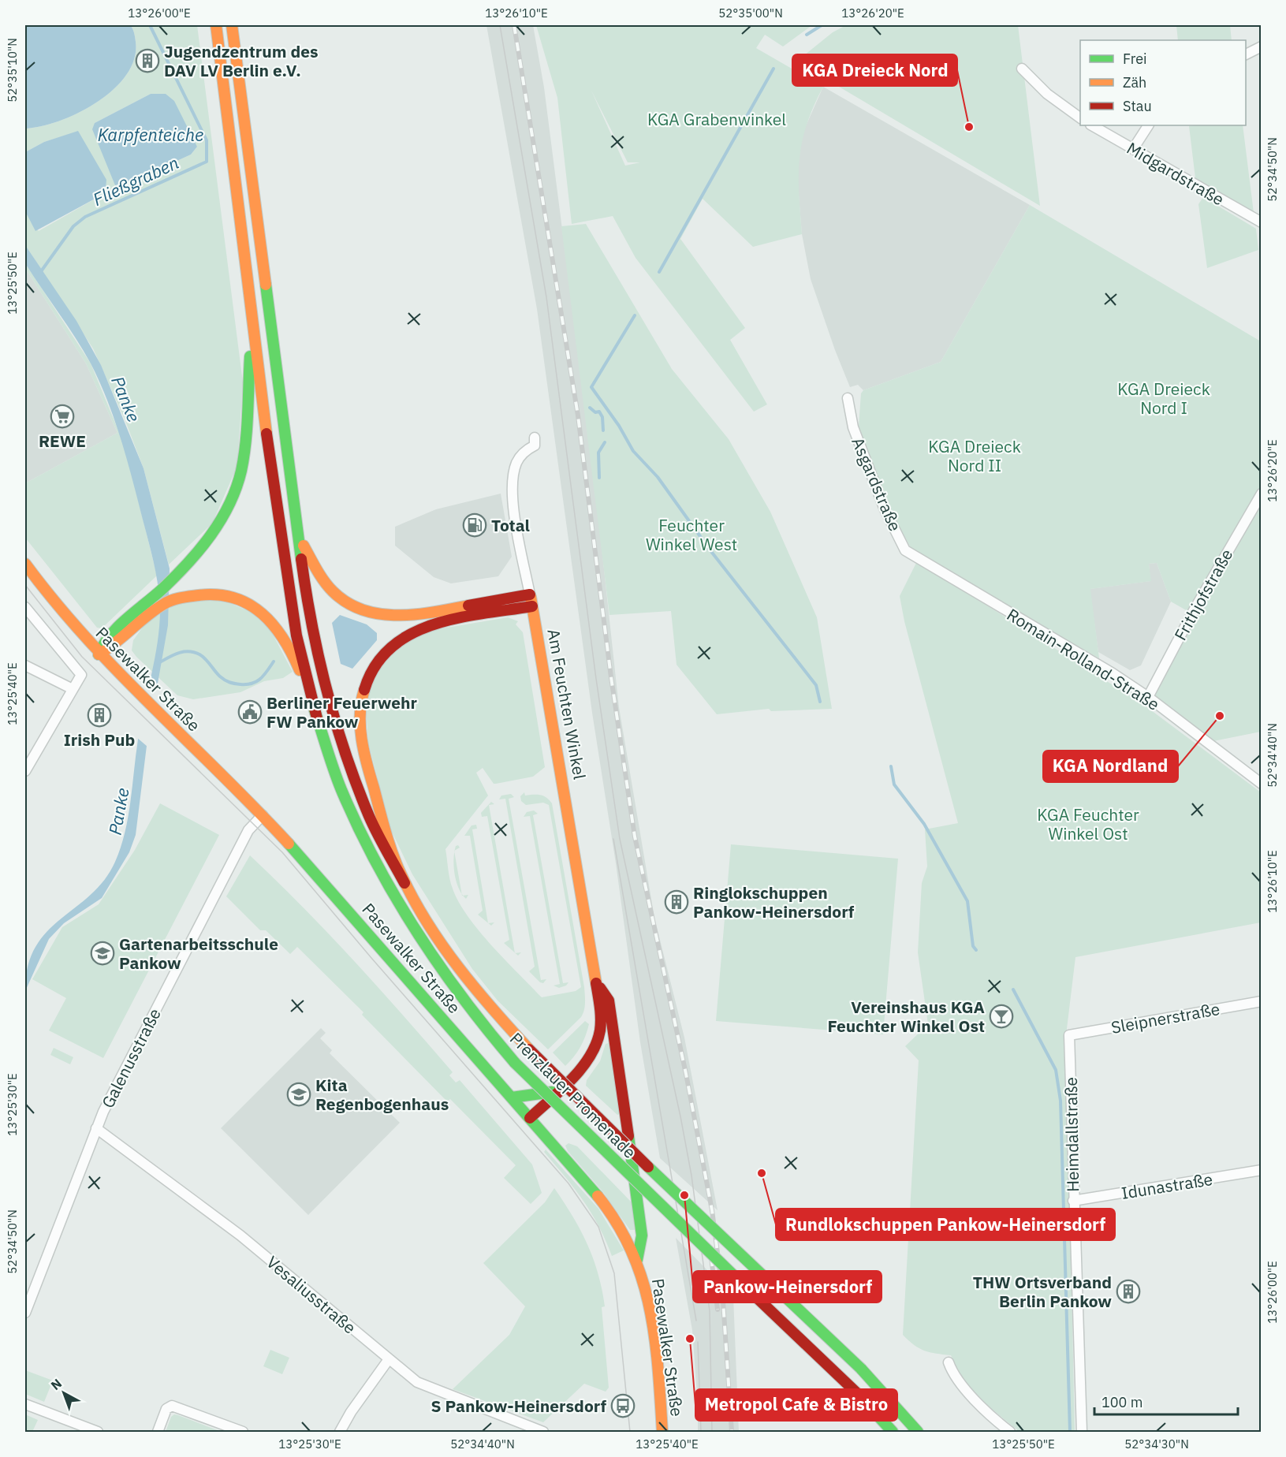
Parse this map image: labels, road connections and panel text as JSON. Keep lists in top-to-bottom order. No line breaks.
{"streets":{"main road":["Pasewalker Straße","Am Feuchten Winkel","Prenzlauer Promenade"],"street":["Midgardstraße","Asgardstraße","Frithjofstraße","Romain-Rolland-Straße","Sleipnerstraße","Galenusstraße","Heimdallstraße","Idunastraße","Vesaliusstraße"]},"crossings":[["Asgardstraße","Romain-Rolland-Straße"],["Frithjofstraße","Romain-Rolland-Straße"],["Pasewalker Straße","Am Feuchten Winkel"],["Pasewalker Straße","Galenusstraße"],["Sleipnerstraße","Heimdallstraße"],["Galenusstraße","Vesaliusstraße"],["Heimdallstraße","Idunastraße"]],"water":["Karpfenteiche","Fließgraben","Panke"],"parks":["KGA Grabenwinkel","KGA Dreieck Nord I","KGA Dreieck Nord II","Feuchter Winkel West","KGA Feuchter Winkel Ost"],"places":{"building":["Jugendzentrum des DAV LV Berlin e.V.","Irish Pub","Ringlokschuppen Pankow-Heinersdorf","THW Ortsverband Berlin Pankow"],"other":["KGA Dreieck Nord","KGA Nordland","Rundlokschuppen Pankow-Heinersdorf","Pankow-Heinersdorf","Metropol Cafe & Bistro"],"supermarket":["REWE"],"fuel station":["Total"],"public building":["Berliner Feuerwehr FW Pankow"],"school or university":["Gartenarbeitsschule Pankow","Kita Regenbogenhaus"],"bar":["Vereinshaus KGA Feuchter Winkel Ost"],"bus stop":["S Pankow-Heinersdorf"]},"legend":["Frei","Zäh","Stau"],"scale_bar":"100 m","north":"top left","coordinates":["13°26'00\"E","13°26'10\"E","52°35'00\"N","13°26'20\"E","52°35'10\"N","52°34'50\"N","13°25'50\"E","13°25'40\"E","52°34'40\"N","13°25'30\"E","52°34'30\"N"]}
